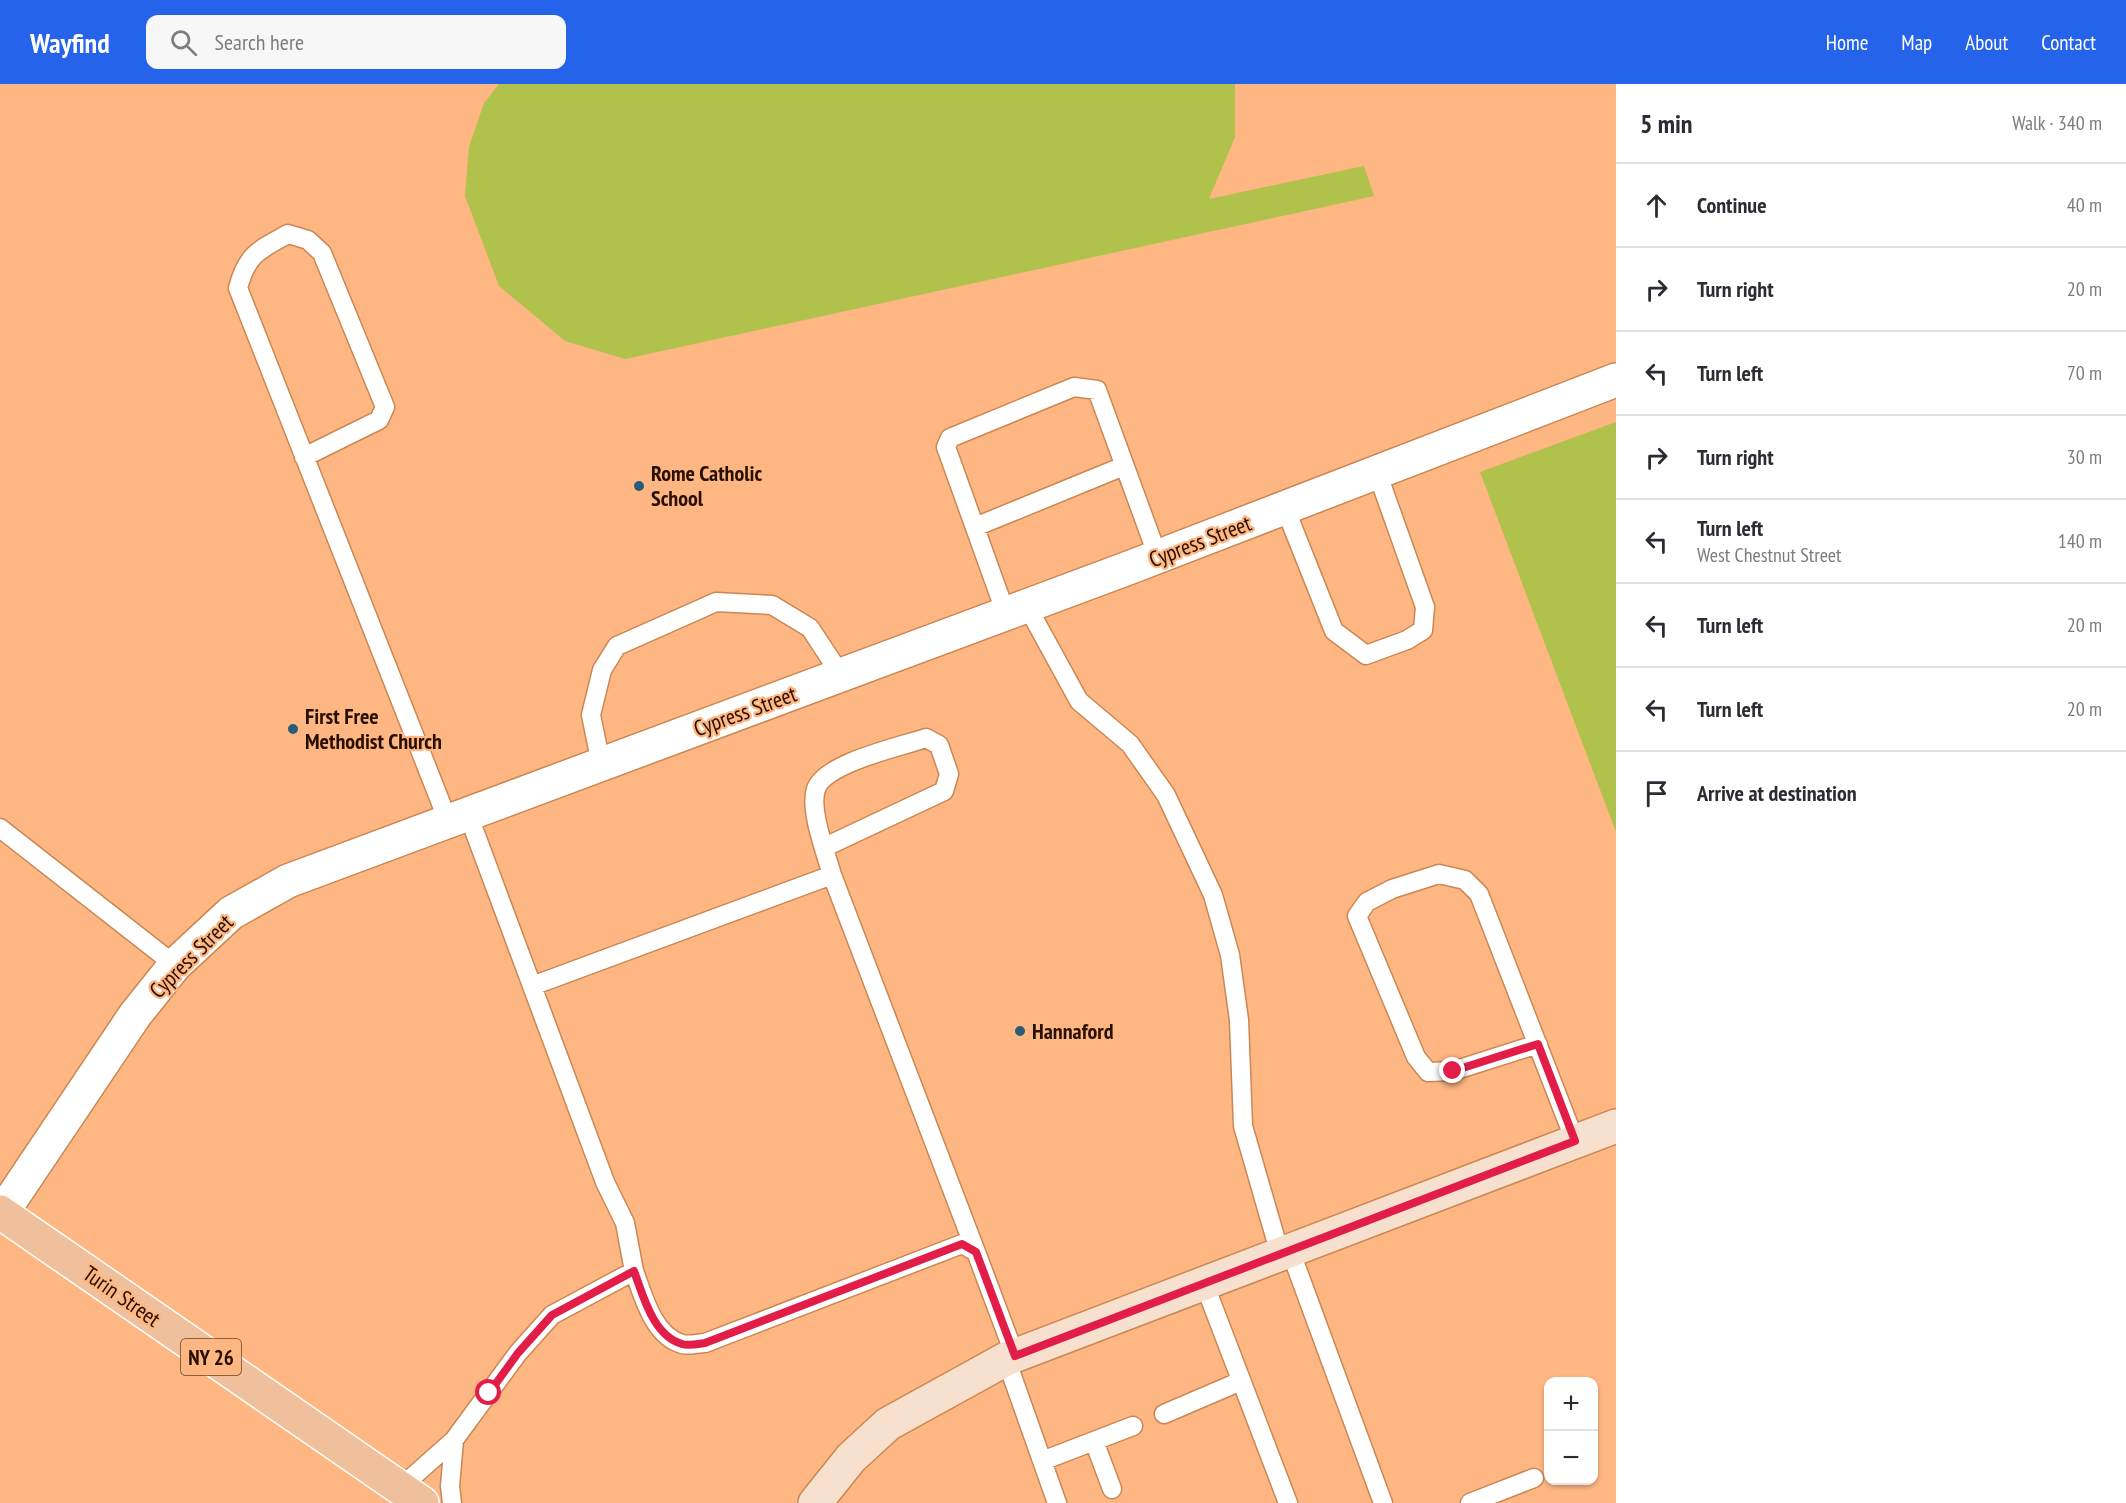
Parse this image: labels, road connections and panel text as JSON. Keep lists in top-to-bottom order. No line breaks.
{"streets":{"main road":["Turin Street","NY 26"],"street":["Cypress Street"]},"crossings":[["Cypress Street","Turin Street"]],"places":["Rome Catholic School","First Free Methodist Church","Hannaford"],"page":{"header":"Wayfind","search":"Search here","nav":["Home","Map","About","Contact"],"heading":["5 min","Walk · 340 m"],"list":[["Continue","40 m"],["Turn right","20 m"],["Turn left","70 m"],["Turn right","30 m"],["Turn left","West Chestnut Street","140 m"],["Turn left","20 m"],["Turn left","20 m"],"Arrive at destination"],"map_buttons":["+","−"]}}
